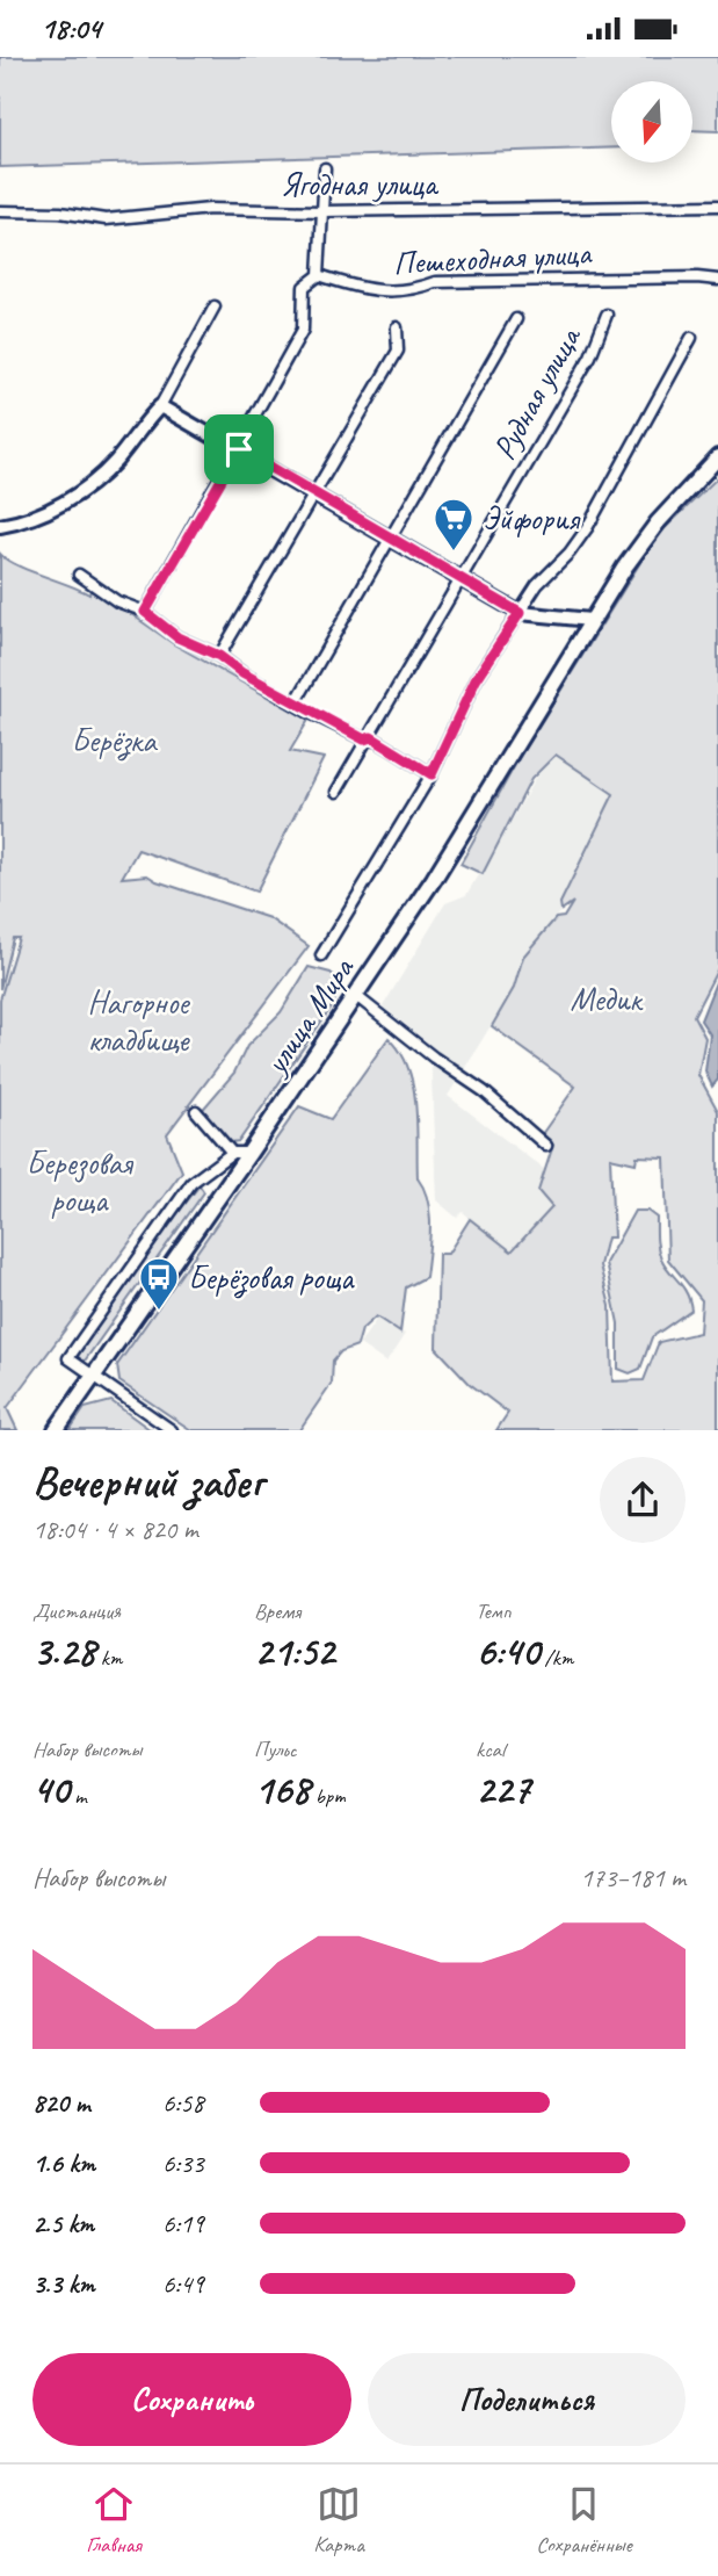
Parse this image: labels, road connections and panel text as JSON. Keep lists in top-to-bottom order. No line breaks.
{"streets":{"main road":["улица Мира"],"street":["Ягодная улица","Пешеходная улица","Рудная улица"]},"parks":["Берёзка","Медик","Нагорное кладбище","Березовая роща"],"places":{"supermarket":["Эйфория"],"bus stop":["Берёзовая роща"]},"north":"bottom","page":{"status":"18:04","heading":["Вечерний забег","18:04 · 4 × 820 m"],"stats":[["Дистанция","3.28 km"],["Время","21:52"],["Темп","6:40 /km"],["Набор высоты","40 m"],["Пульс","168 bpm"],["kcal","227"]],"chart":["Набор высоты","173–181 m"],"list":[{"name":"820 m","note":"6:58"},{"name":"1.6 km","note":"6:33"},{"name":"2.5 km","note":"6:19"},{"name":"3.3 km","note":"6:49"}],"buttons":["Сохранить","Поделиться"],"tabs":["Главная","Карта","Сохранённые"]}}
